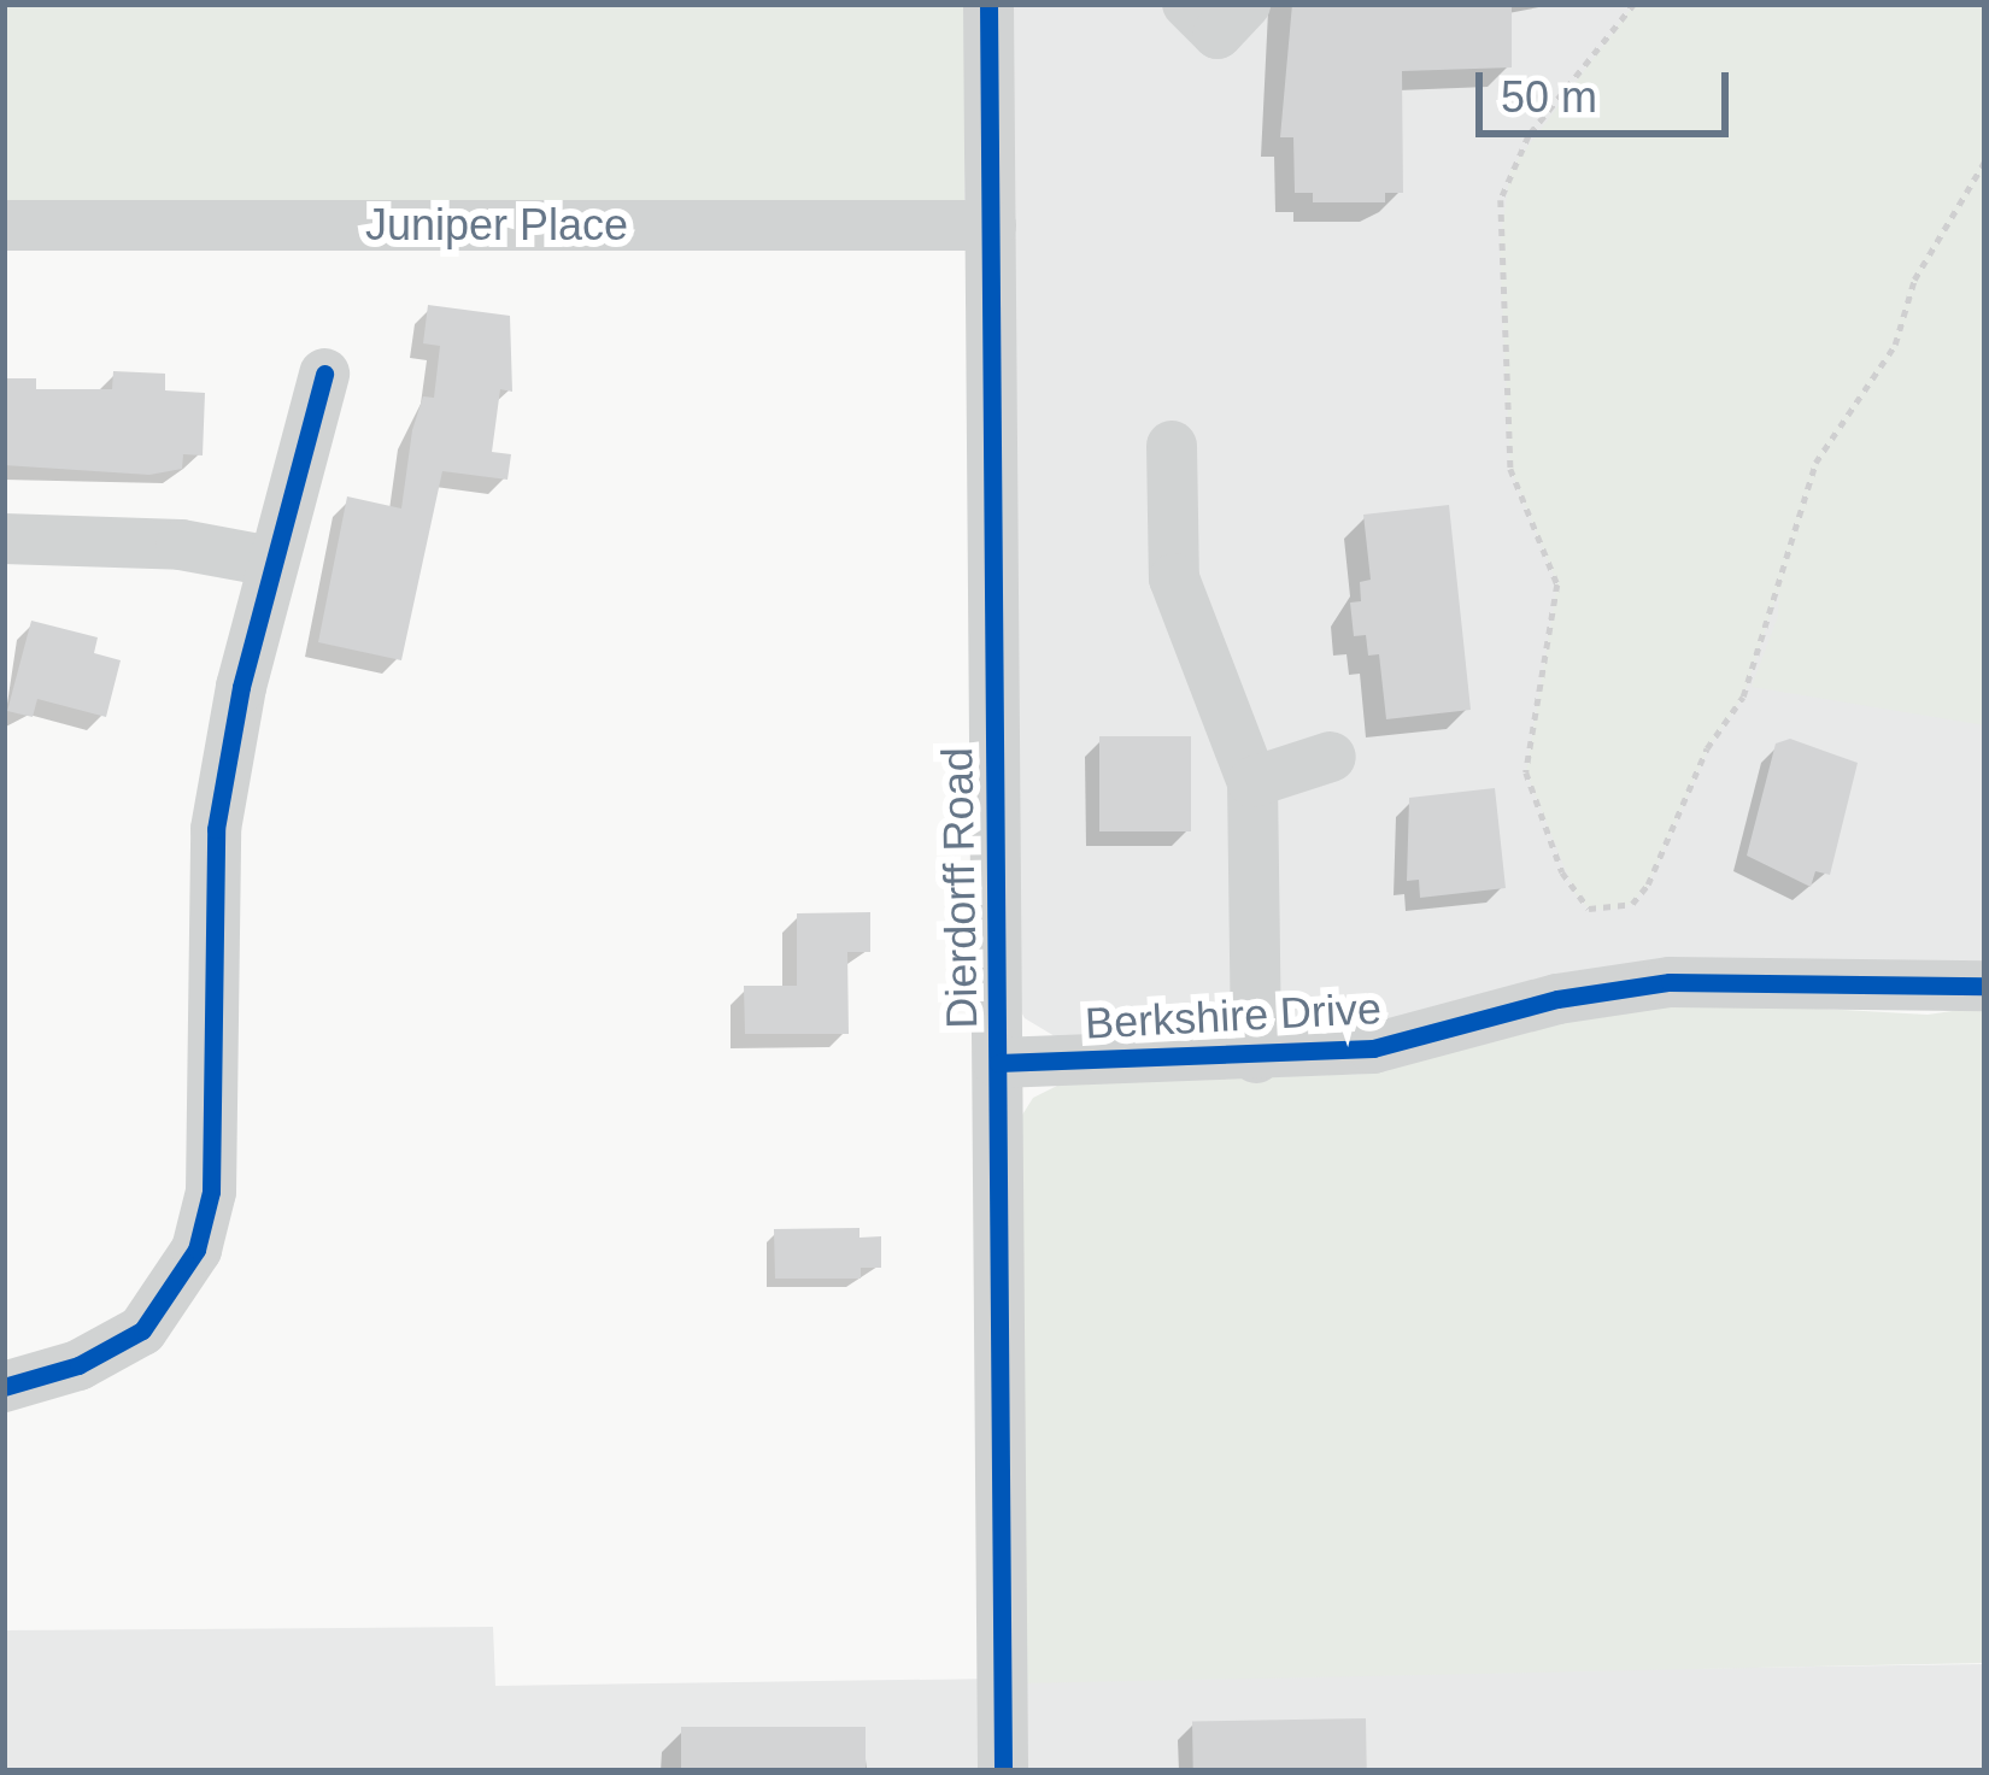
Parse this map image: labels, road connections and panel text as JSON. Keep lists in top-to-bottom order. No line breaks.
{"streets":{"street":["Juniper Place","Dierdorff Road","Berkshire Drive"]},"crossings":[["Juniper Place","Dierdorff Road"],["Dierdorff Road","Berkshire Drive"]],"scale_bar":"50 m"}
